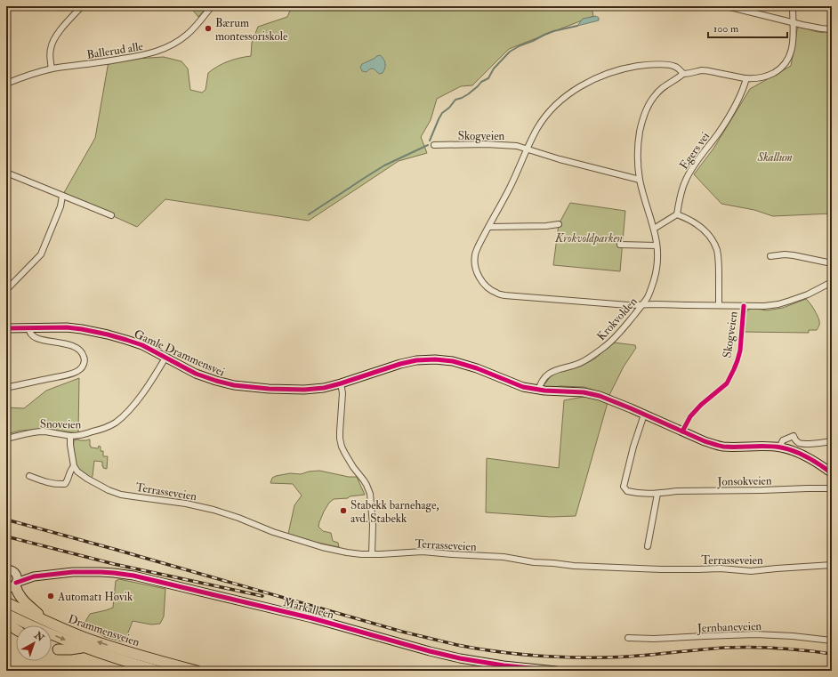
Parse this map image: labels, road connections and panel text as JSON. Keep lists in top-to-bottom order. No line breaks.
{"streets":{"highway":["Drammensveien"],"main road":["Gamle Drammensvei","Markalleen"],"street":["Ballerud alle","Skogveien","Egers vei","Krokvolden","Snoveien","Jonsokveien","Terrasseveien","Jernbaneveien"]},"crossings":[["Skogveien","Krokvolden"],["Krokvolden","Gamle Drammensvei"],["Gamle Drammensvei","Snoveien"],["Gamle Drammensvei","Jonsokveien"]],"parks":["Skallum","Krokvoldparken"],"places":["Bærum montessoriskole","Stabekk barnehage, avd. Stabekk","Automat1 Høvik"],"scale_bar":"100 m","north":"top right"}
